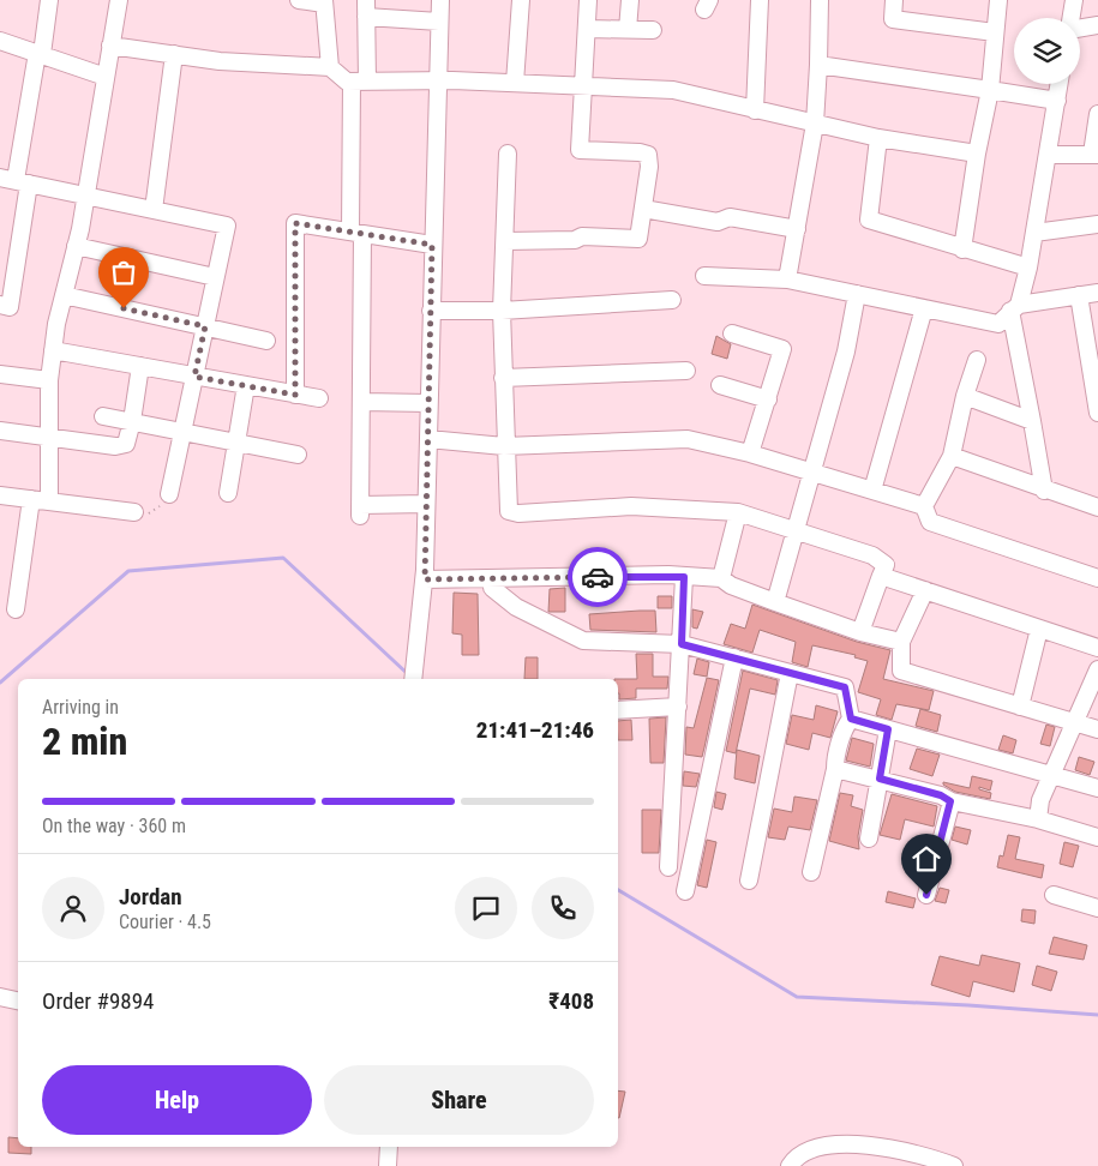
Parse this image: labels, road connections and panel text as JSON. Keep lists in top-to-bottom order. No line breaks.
{"page":{"heading":["2 min","Arriving in","21:41–21:46"],"panel":["Jordan","Courier · 4.5","Order #9894","₹408"],"bar":"On the way · 360 m","buttons":["Help","Share"]}}
